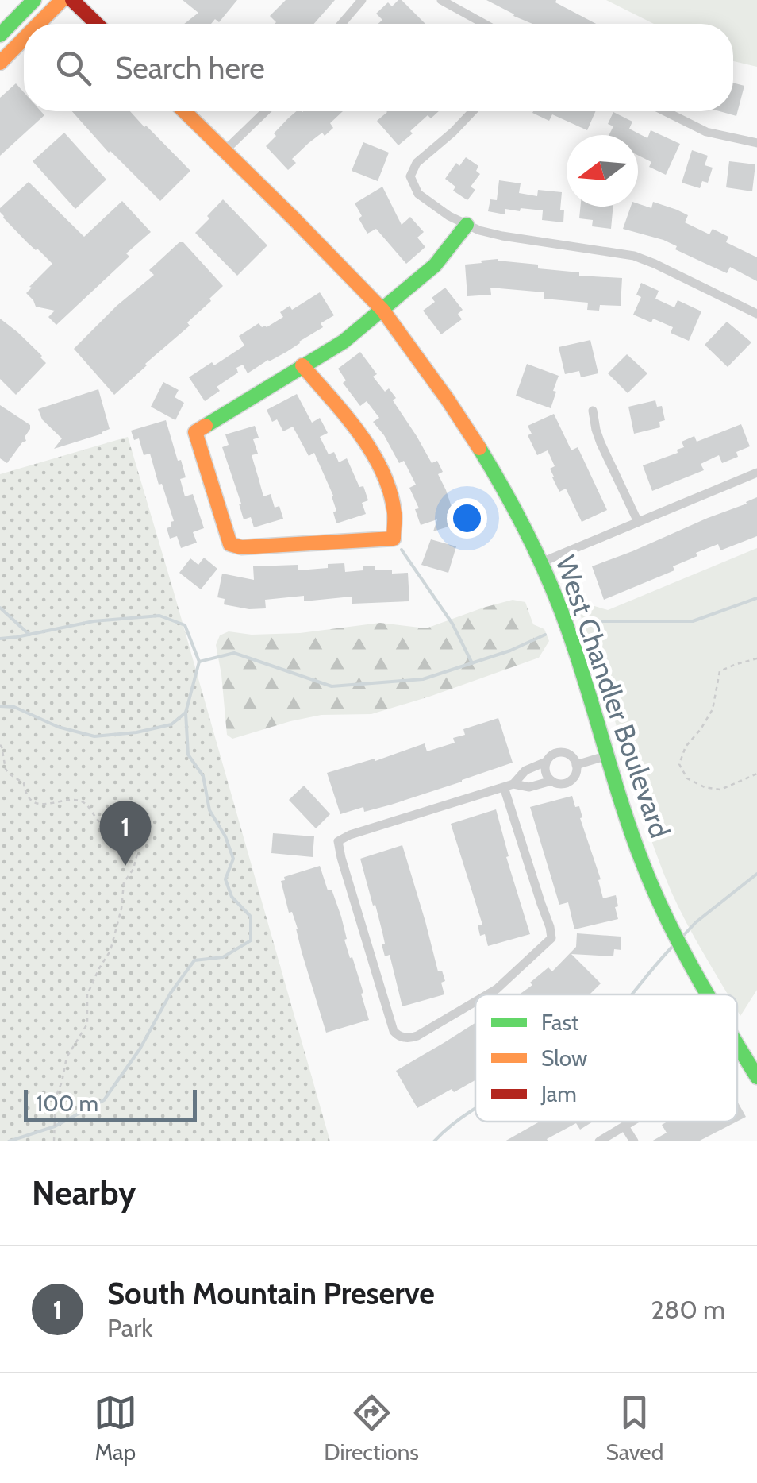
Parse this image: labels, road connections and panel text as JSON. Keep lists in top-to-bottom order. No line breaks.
{"streets":{"main road":["West Chandler Boulevard"]},"legend":["Fast","Slow","Jam"],"scale_bar":"100 m","north":"left","page":{"search":"Search here","pins":"1","scale":"100 m","heading":"Nearby","list":[{"mark":"1","name":"South Mountain Preserve","note":"Park","value":"280 m"}],"nav":["Map","Directions","Saved"]}}
